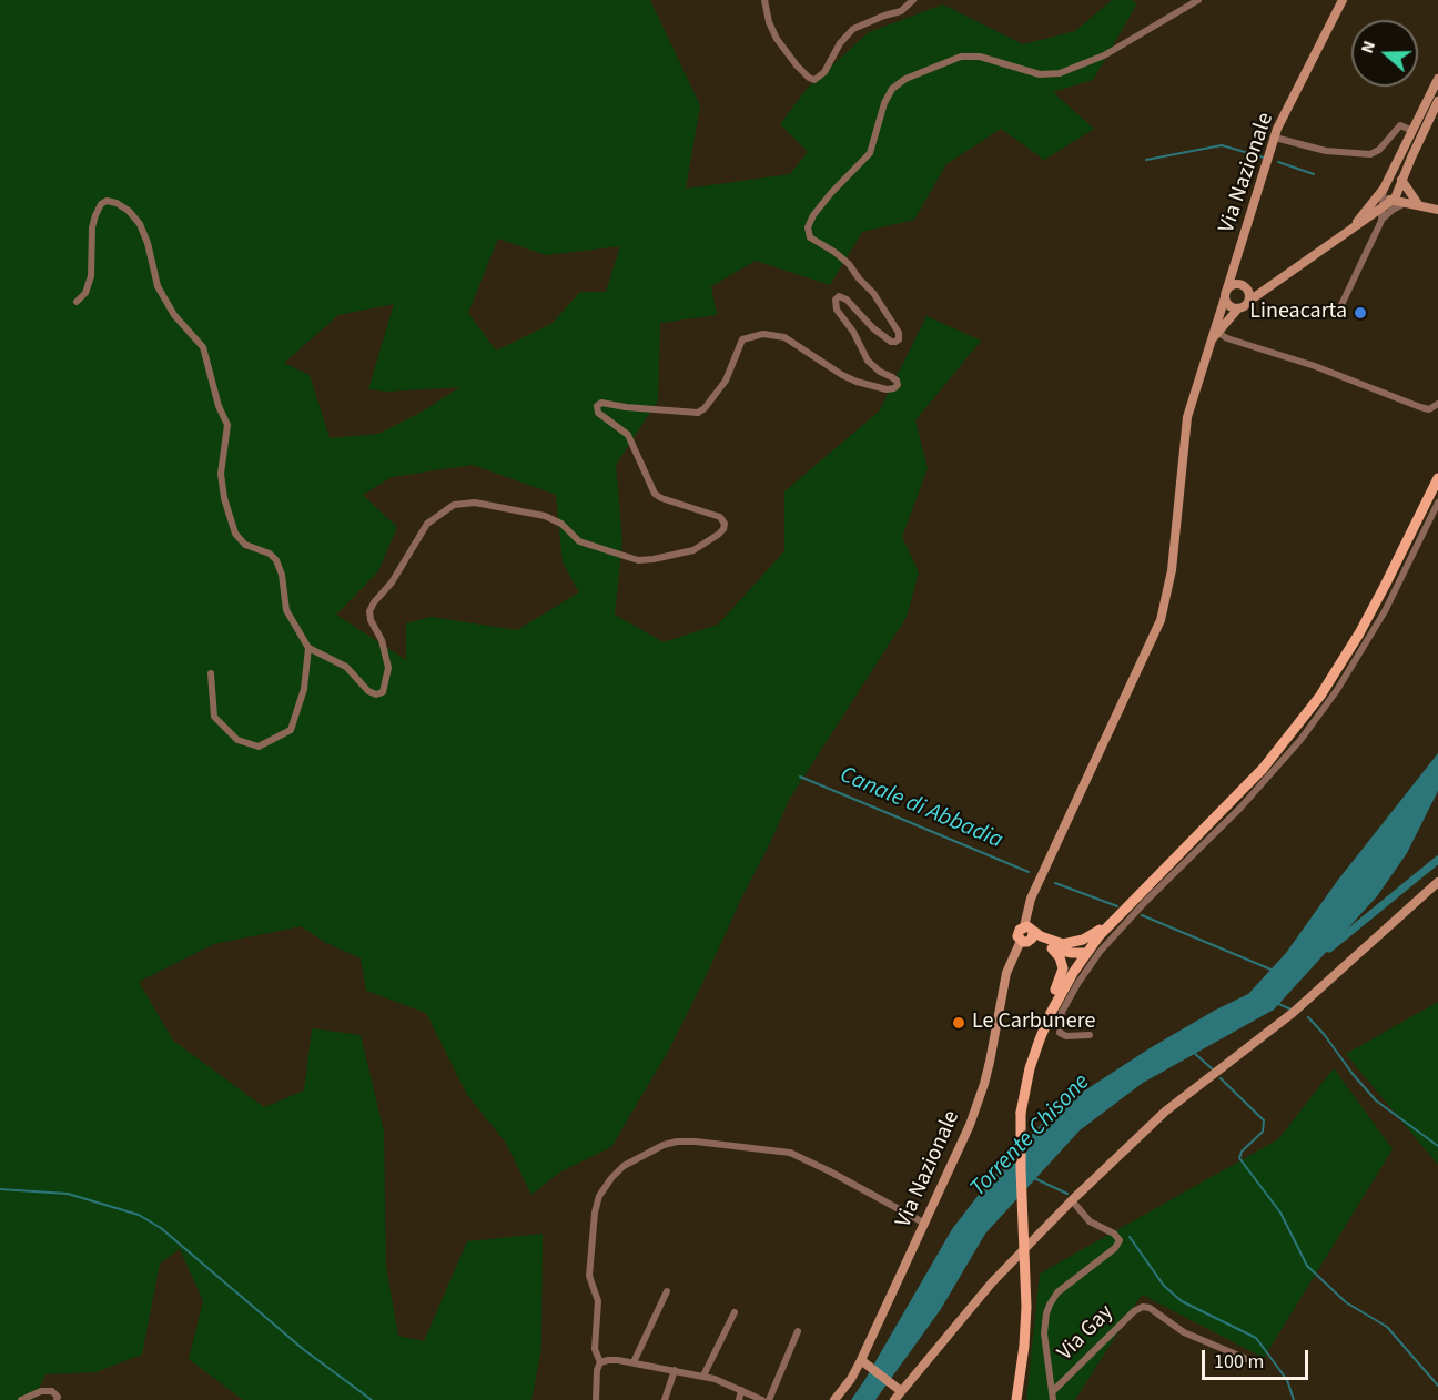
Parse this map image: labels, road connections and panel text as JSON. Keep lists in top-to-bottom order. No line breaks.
{"streets":{"main road":["Via Nazionale"],"street":["Via Gay"]},"water":["Canale di Abbadia","Torrente Chisone"],"places":["Lineacarta","Le Carbunere"],"scale_bar":"100 m","north":"left"}
